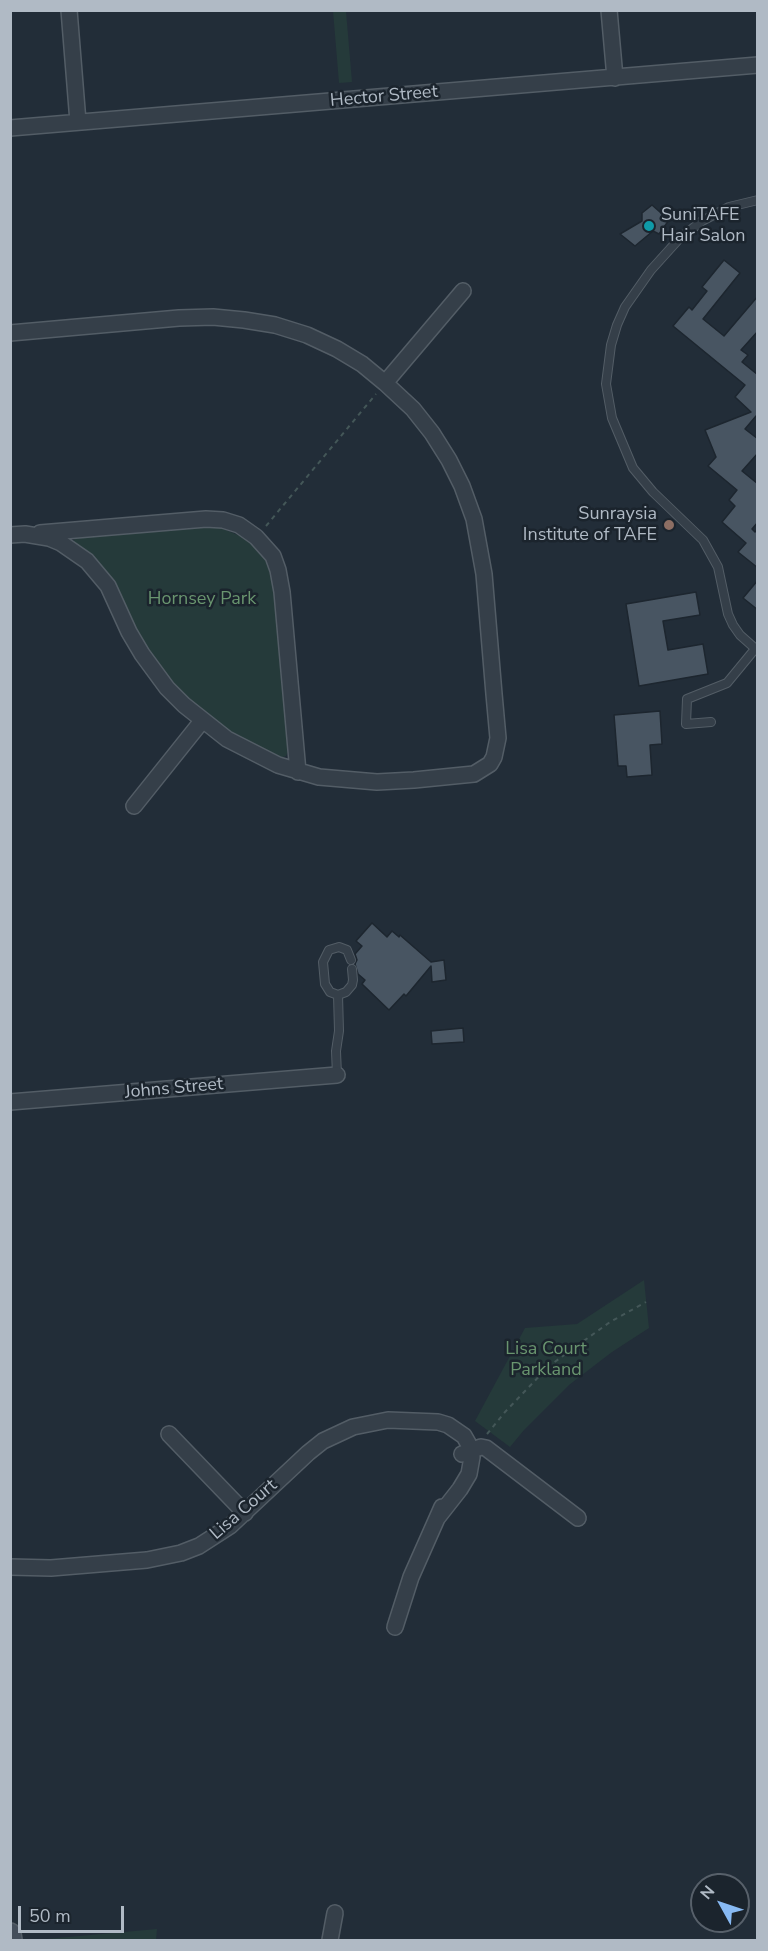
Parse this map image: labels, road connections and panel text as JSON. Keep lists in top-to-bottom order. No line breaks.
{"streets":{"street":["Hector Street","Johns Street","Lisa Court"]},"parks":["Hornsey Park","Lisa Court Parkland"],"places":["SuniTAFE Hair Salon","Sunraysia Institute of TAFE"],"scale_bar":"50 m","north":"top left"}
